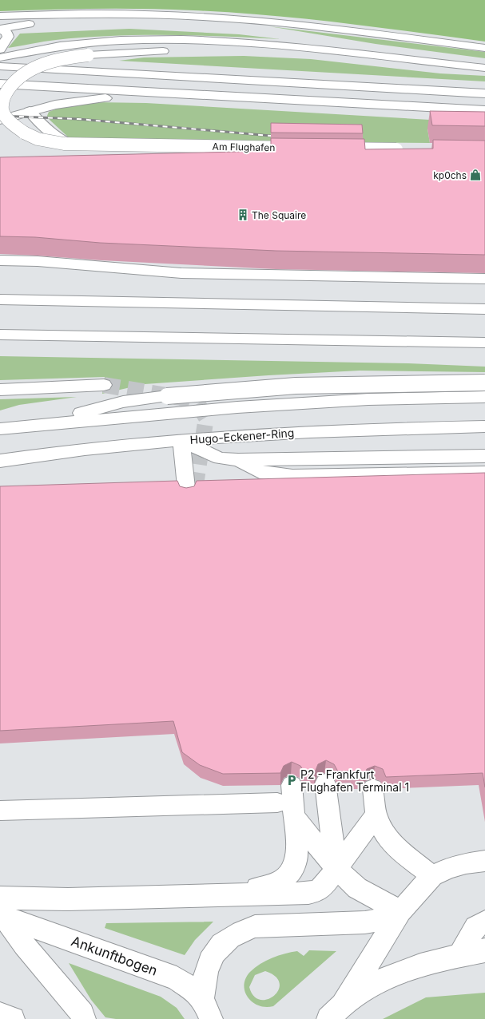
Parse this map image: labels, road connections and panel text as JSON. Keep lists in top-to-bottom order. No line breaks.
{"streets":{"main road":["Am Flughafen","Hugo-Eckener-Ring","Ankunftbogen"]},"places":{"shop":["kp0chs"],"building":["The Squaire"],"parking":["P2 - Frankfurt Flughafen Terminal 1"]}}
